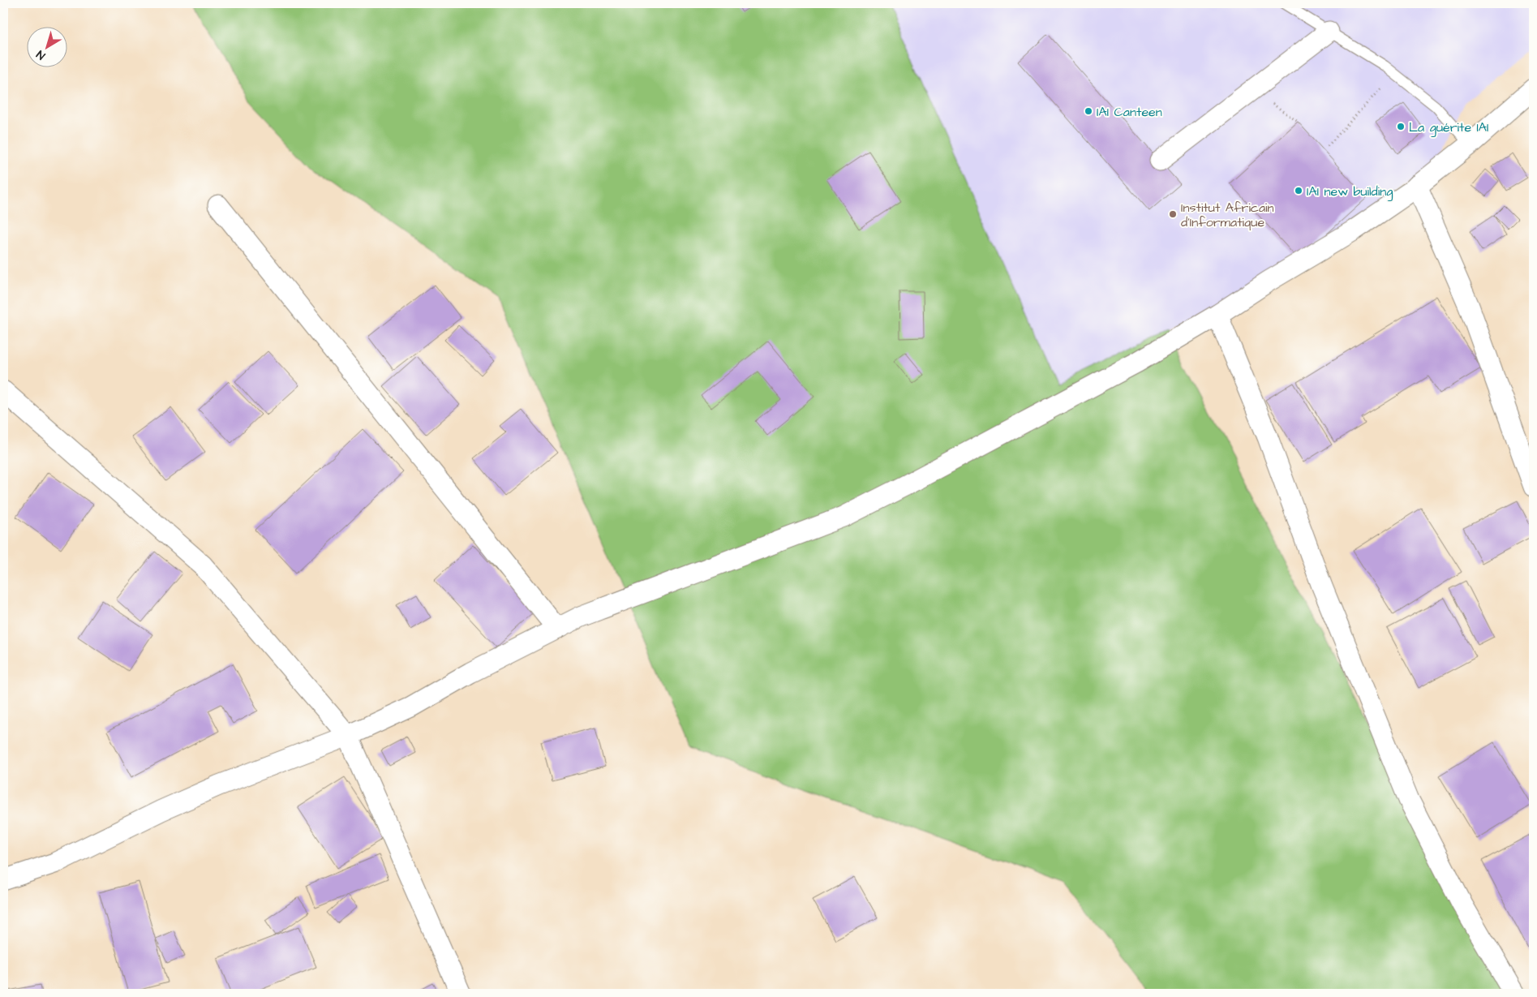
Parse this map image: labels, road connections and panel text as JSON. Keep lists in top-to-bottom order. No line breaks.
{"places":["IAI Canteen","La guérite IAI","IAI new building","Institut Africain d'Informatique"],"north":"bottom left"}
